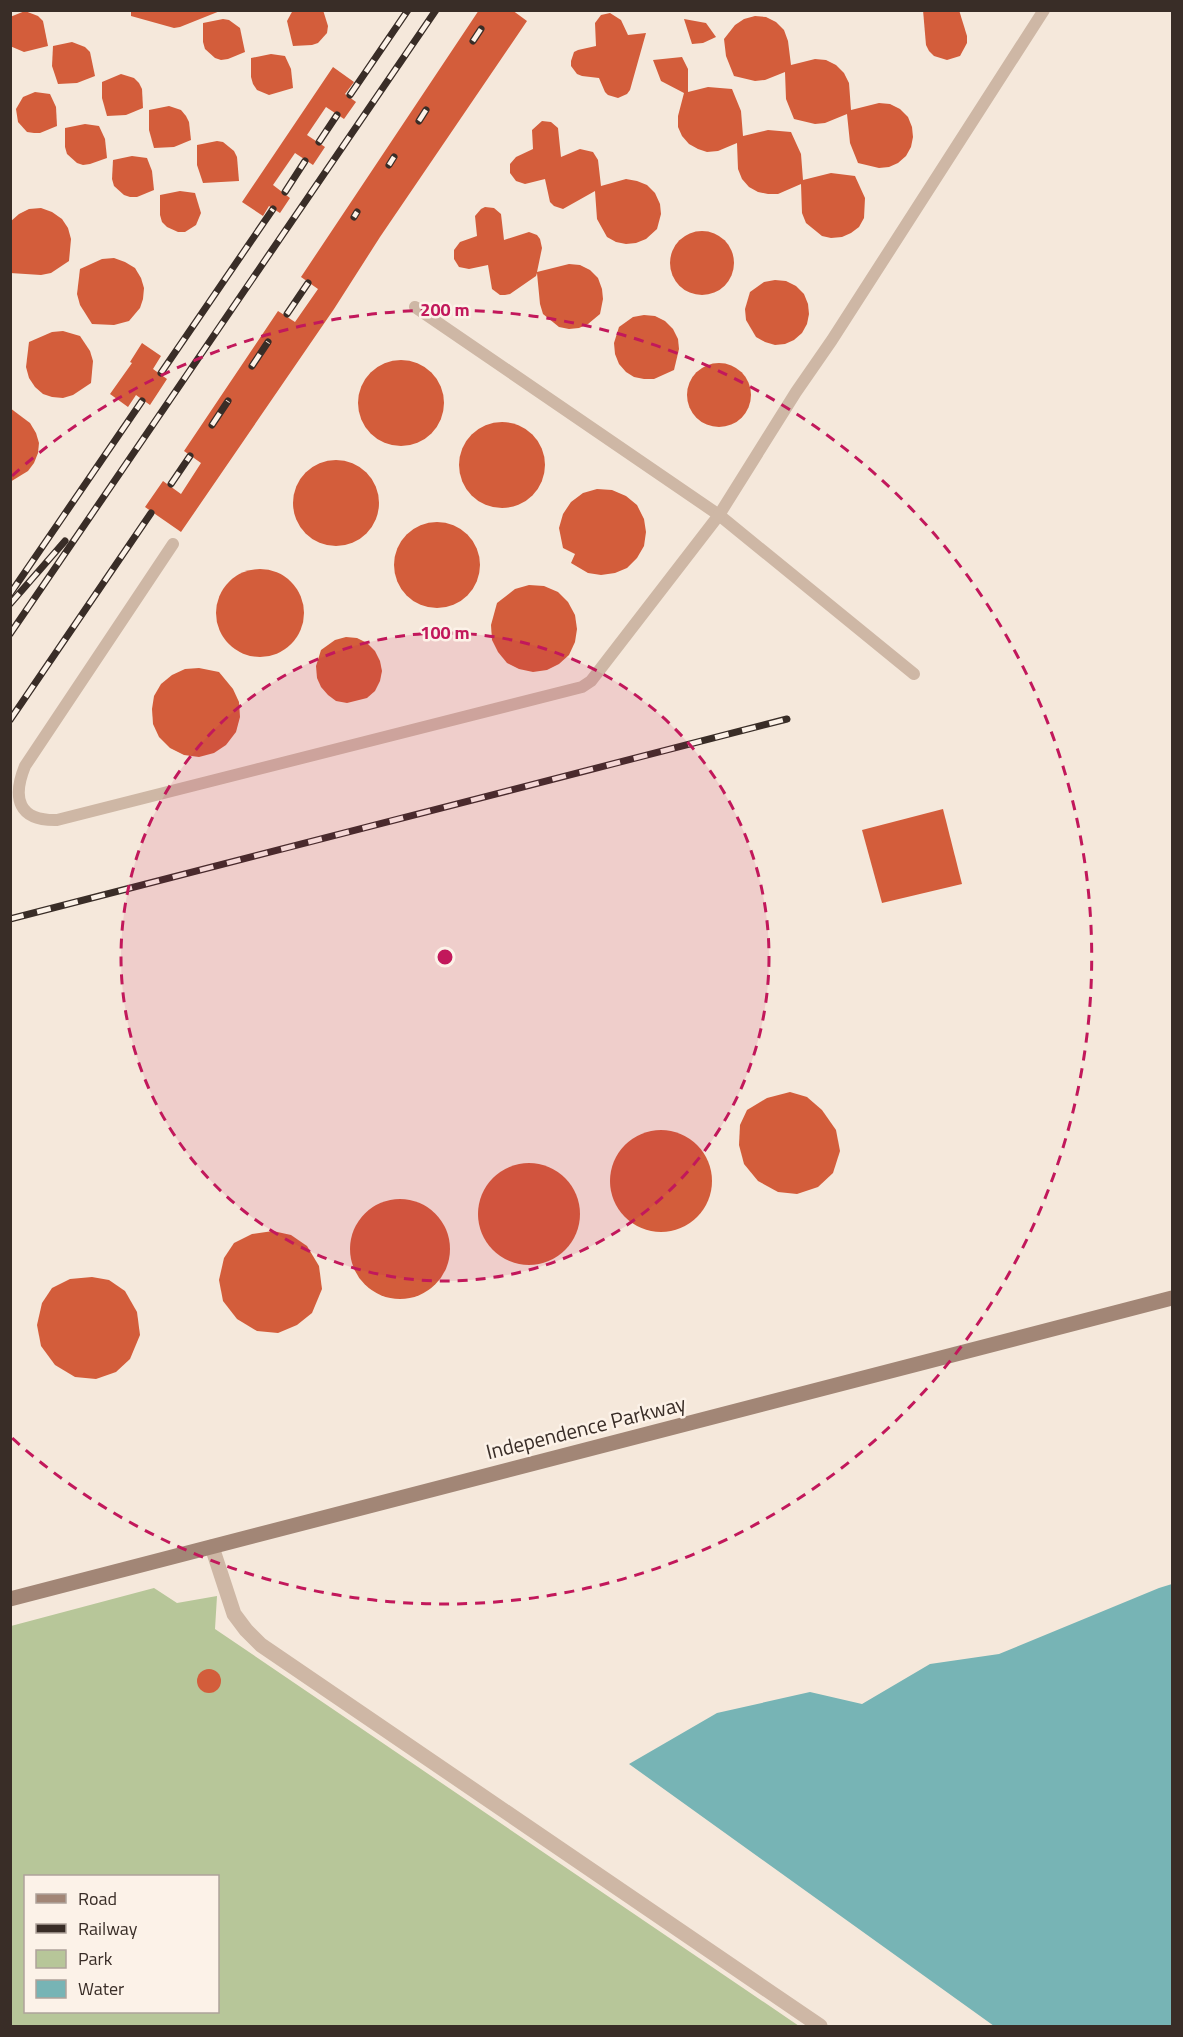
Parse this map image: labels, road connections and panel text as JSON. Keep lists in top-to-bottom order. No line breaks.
{"streets":{"main road":["Independence Parkway"]},"legend":["Road","Railway","Park","Water"],"rings":["200 m","100 m"]}
